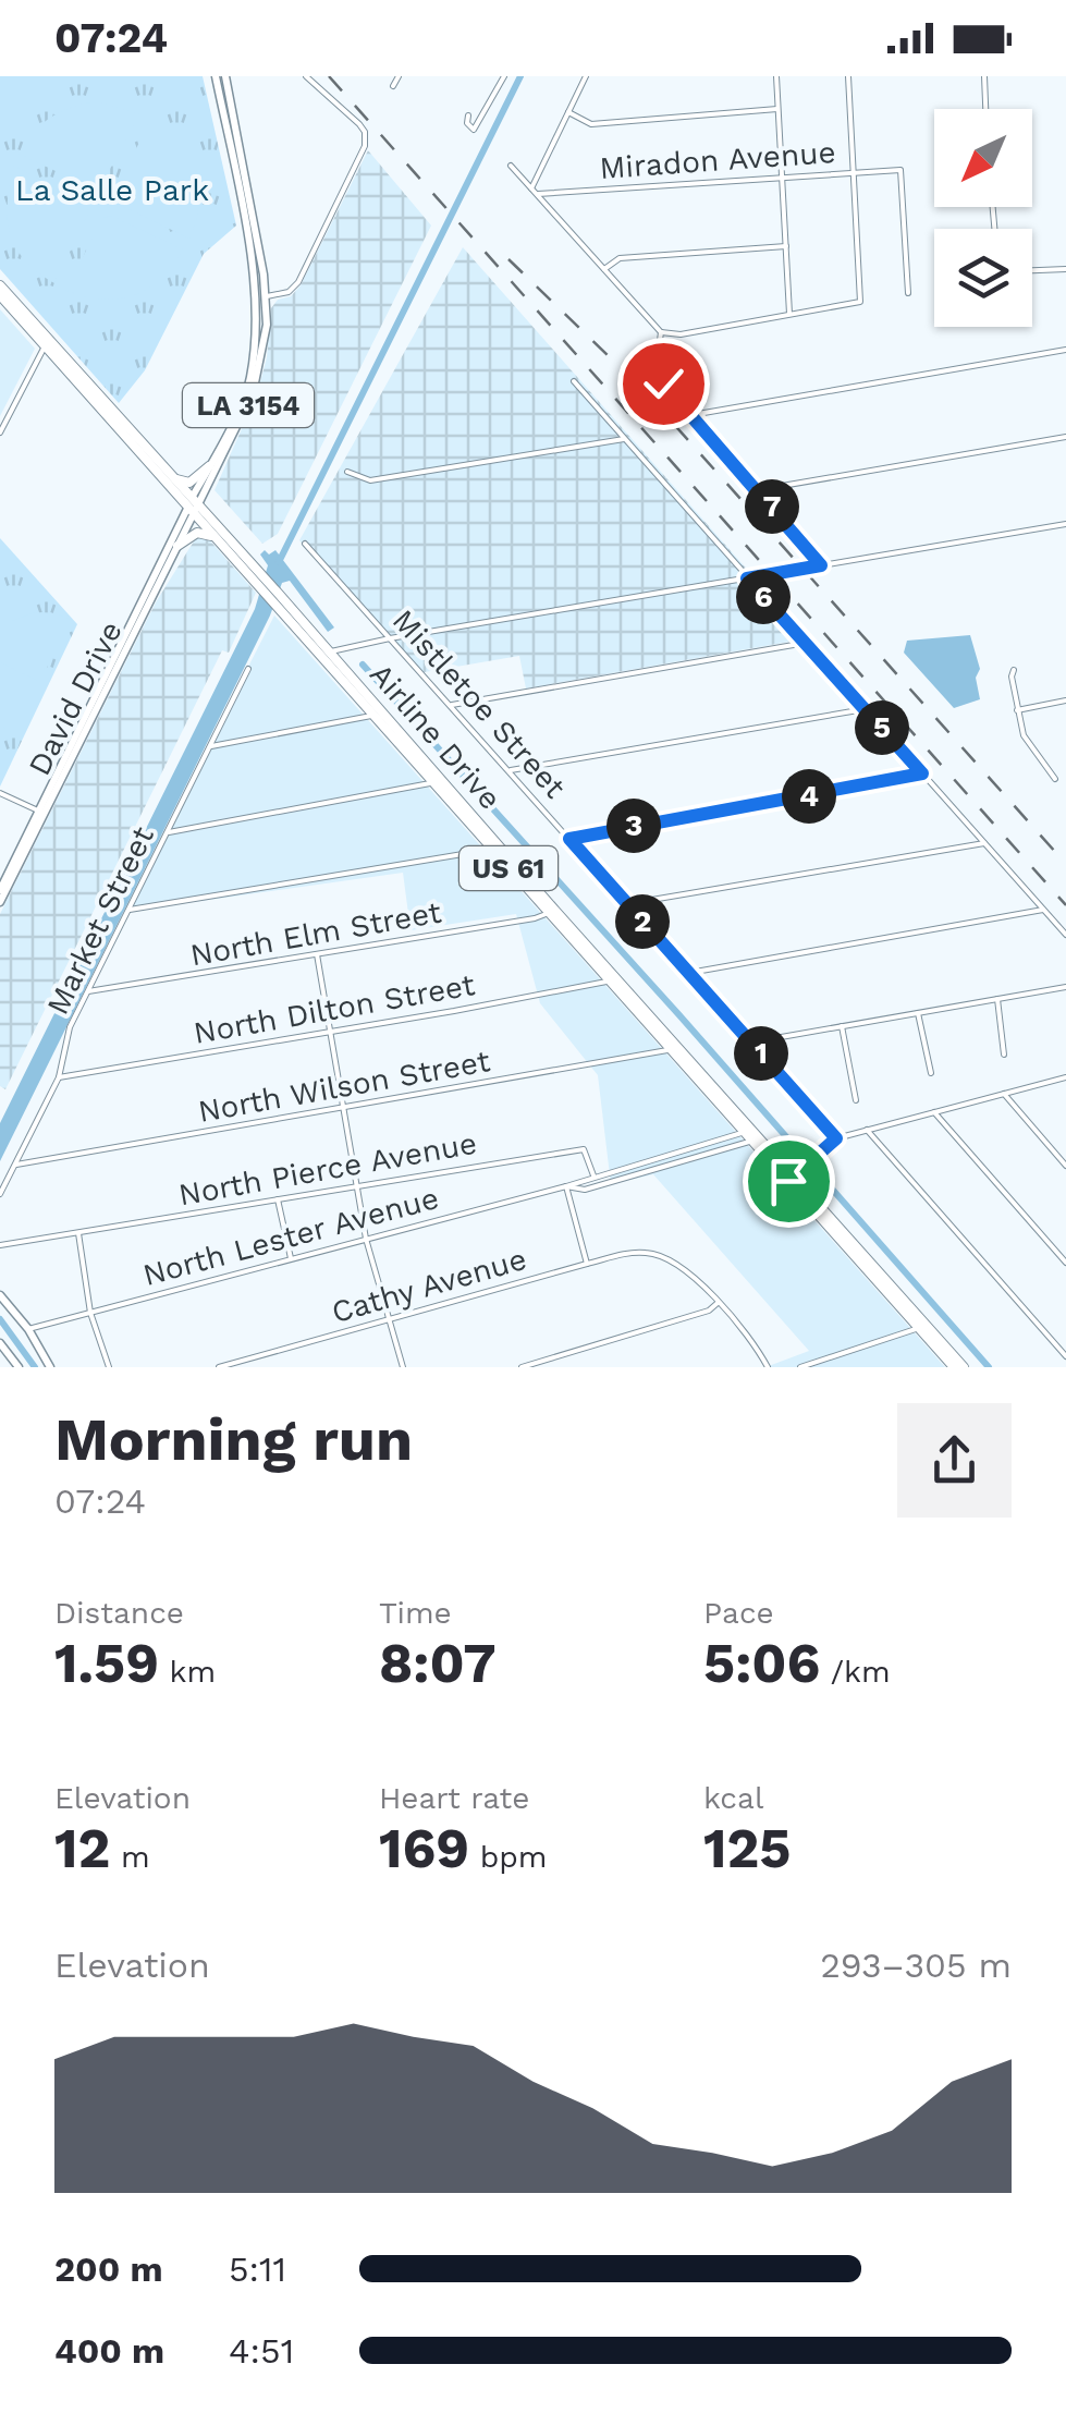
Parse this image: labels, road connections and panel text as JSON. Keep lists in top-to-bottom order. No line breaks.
{"streets":{"highway":["Airline Drive","US 61"],"main road":["LA 3154","David Drive"],"street":["Miradon Avenue","Mistletoe Street","Market Street","North Elm Street","North Dilton Street","North Wilson Street","North Pierce Avenue","North Lester Avenue","Cathy Avenue"]},"crossings":[["LA 3154","David Drive"],["LA 3154","Airline Drive"],["David Drive","Airline Drive"],["Airline Drive","North Elm Street"],["Airline Drive","North Dilton Street"],["Airline Drive","North Wilson Street"],["Airline Drive","North Lester Avenue"],["Market Street","North Elm Street"],["Market Street","North Dilton Street"],["Market Street","North Wilson Street"],["North Pierce Avenue","North Lester Avenue"]],"parks":["La Salle Park"],"north":"bottom left","page":{"status":"07:24","pins":["7","6","5","4","3","2","1"],"heading":["Morning run","07:24"],"stats":[["Distance","1.59 km"],["Time","8:07"],["Pace","5:06 /km"],["Elevation","12 m"],["Heart rate","169 bpm"],["kcal","125"]],"chart":["Elevation","293–305 m"],"list":[{"name":"200 m","note":"5:11"},{"name":"400 m","note":"4:51"}]}}
